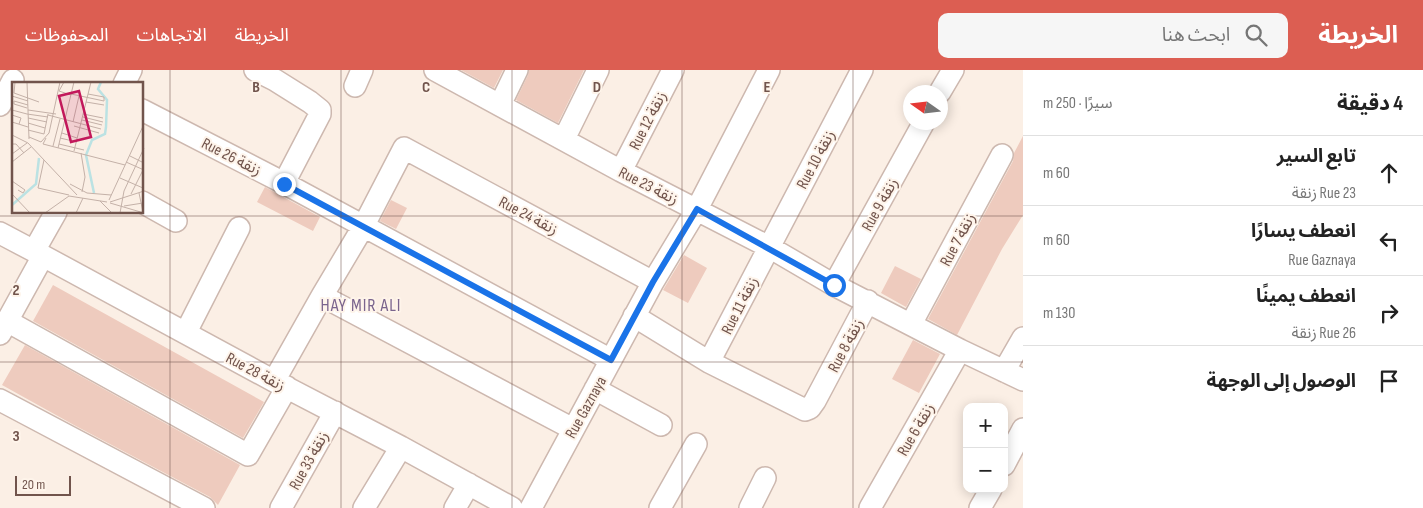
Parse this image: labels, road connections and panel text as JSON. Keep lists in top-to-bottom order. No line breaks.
{"streets":{"street":["Rue 12 زنقة","Rue 26 زنقة","Rue 10 زنقة","Rue 23 زنقة","Rue 9 زنقة","Rue 24 زنقة","Rue 7 زنقة","Rue 11 زنقة","Rue 8 زنقة","Rue 28 زنقة","Rue Gaznaya","Rue 6 زنقة","Rue 33 زنقة"]},"crossings":[["Rue 12 زنقة","Rue 23 زنقة"],["Rue 26 زنقة","Rue 24 زنقة"],["Rue 26 زنقة","Rue Gaznaya"],["Rue 10 زنقة","Rue 23 زنقة"],["Rue 10 زنقة","Rue 11 زنقة"],["Rue 23 زنقة","Rue 9 زنقة"],["Rue 23 زنقة","Rue 7 زنقة"],["Rue 23 زنقة","Rue 11 زنقة"],["Rue 23 زنقة","Rue 8 زنقة"],["Rue 23 زنقة","Rue Gaznaya"],["Rue 23 زنقة","Rue 6 زنقة"],["Rue 24 زنقة","Rue Gaznaya"],["Rue 11 زنقة","Rue 8 زنقة"],["Rue 8 زنقة","Rue Gaznaya"],["Rue 28 زنقة","Rue 33 زنقة"]],"districts":["HAY MIR ALI"],"scale_bar":"20 m","north":"left","page":{"header":"الخريطة","search":"ابحث هنا","nav":["الخريطة","الاتجاهات","المحفوظات"],"heading":["4 دقيقة","سيرًا · 250 m"],"list":[["تابع السير","Rue 23 زنقة","60 m"],["انعطف يسارًا","Rue Gaznaya","60 m"],["انعطف يمينًا","Rue 26 زنقة","130 m"],"الوصول إلى الوجهة"],"map_buttons":["+","−"],"scale":"20 m"},"grid":{"columns":["B","C","D","E"],"rows":["2","3"]}}
